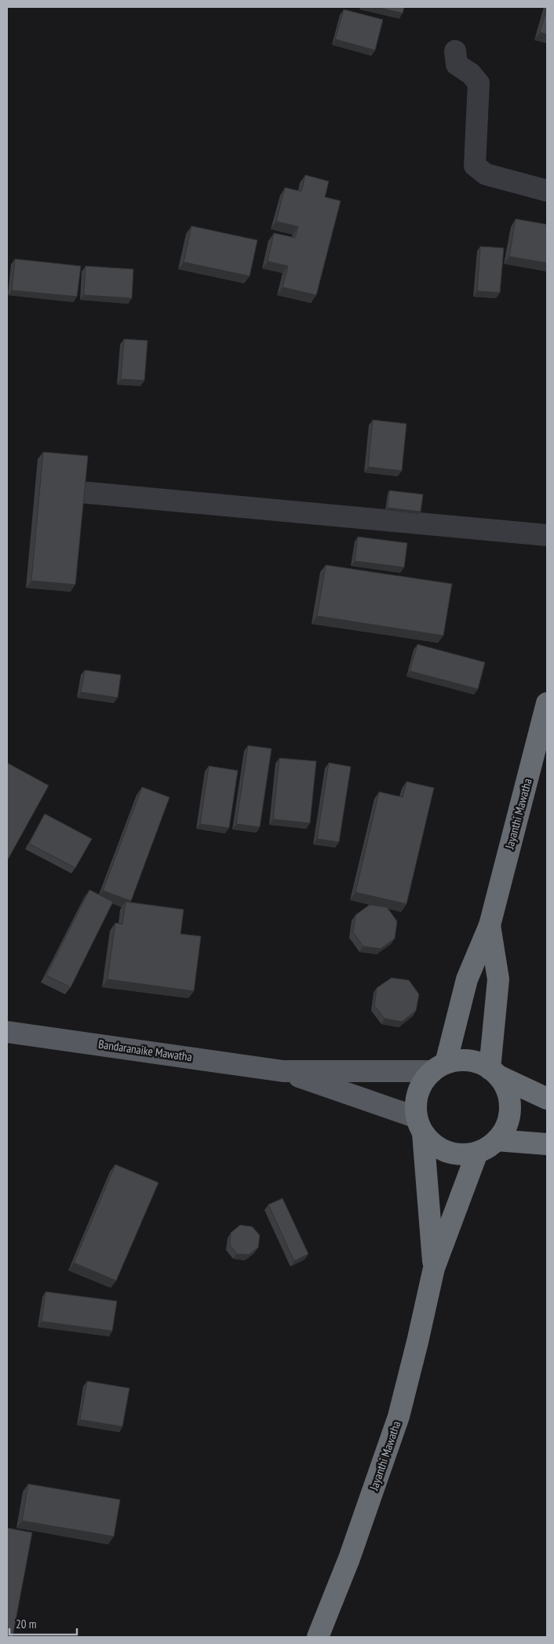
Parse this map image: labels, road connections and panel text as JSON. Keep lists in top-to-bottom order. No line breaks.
{"streets":{"highway":["Jayanthi Mawatha"],"main road":["Bandaranaike Mawatha"]},"crossings":[["Jayanthi Mawatha","Bandaranaike Mawatha"]],"scale_bar":"20 m"}
